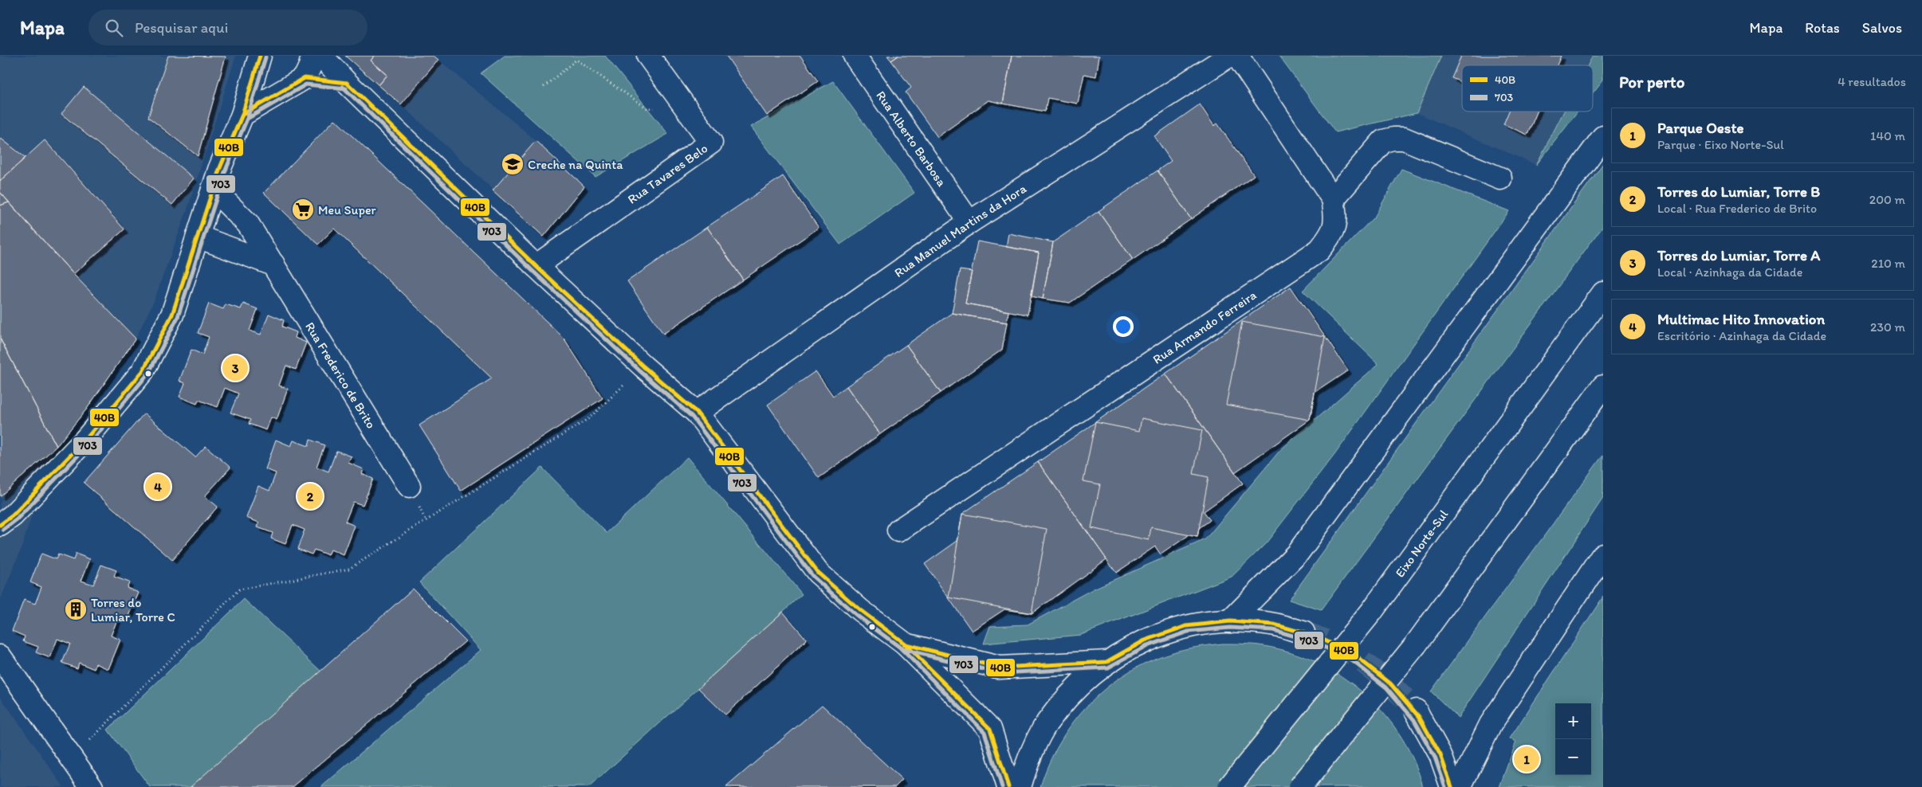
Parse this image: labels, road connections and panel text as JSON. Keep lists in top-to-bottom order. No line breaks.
{"streets":{"main road":["Rua Alberto Barbosa","Rua Tavares Belo","Rua Manuel Martins da Hora","Rua Armando Ferreira","Rua Frederico de Brito","Eixo Norte-Sul"]},"crossings":[["Rua Alberto Barbosa","Rua Manuel Martins da Hora"]],"places":{"school or university":["Creche na Quinta"],"supermarket":["Meu Super"],"building":["Torres do Lumiar, Torre C"]},"lines":["transit line 40B","transit line 703"],"legend":["40B","703"],"page":{"header":"Mapa","search":"Pesquisar aqui","nav":["Mapa","Rotas","Salvos"],"heading":["Por perto","4 resultados"],"list":[{"mark":"1","name":"Parque Oeste","note":"Parque · Eixo Norte-Sul","value":"140 m"},{"mark":"2","name":"Torres do Lumiar, Torre B","note":"Local · Rua Frederico de Brito","value":"200 m"},{"mark":"3","name":"Torres do Lumiar, Torre A","note":"Local · Azinhaga da Cidade","value":"210 m"},{"mark":"4","name":"Multimac Hito Innovation","note":"Escritório · Azinhaga da Cidade","value":"230 m"}],"pins":["3","4","2","1"],"map_buttons":["+","−"]}}
